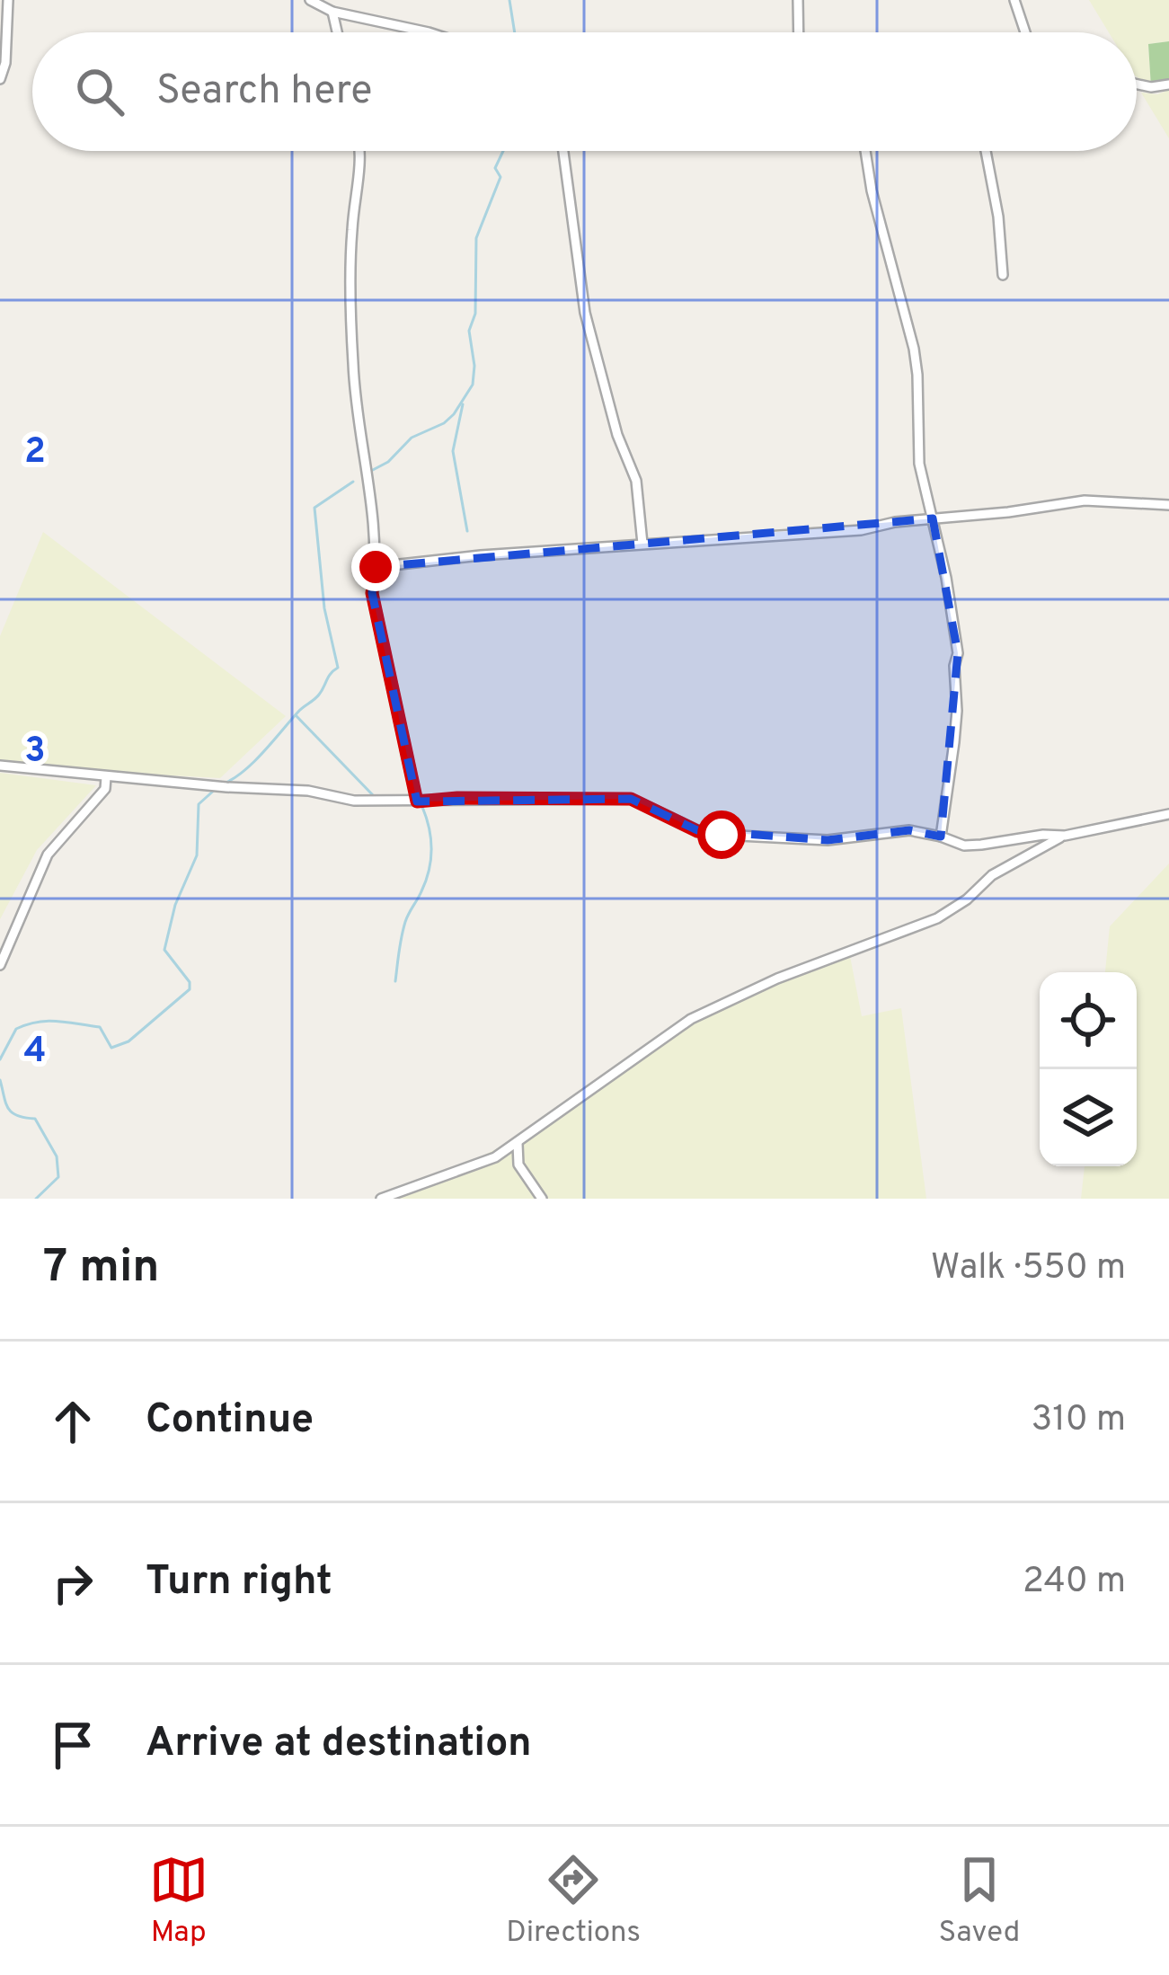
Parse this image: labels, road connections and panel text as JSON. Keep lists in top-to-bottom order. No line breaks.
{"page":{"search":"Search here","heading":["7 min","Walk · 550 m"],"list":[["Continue","310 m"],["Turn right","240 m"],"Arrive at destination"],"nav":["Map","Directions","Saved"]},"grid":{"rows":["2","3","4"]}}
